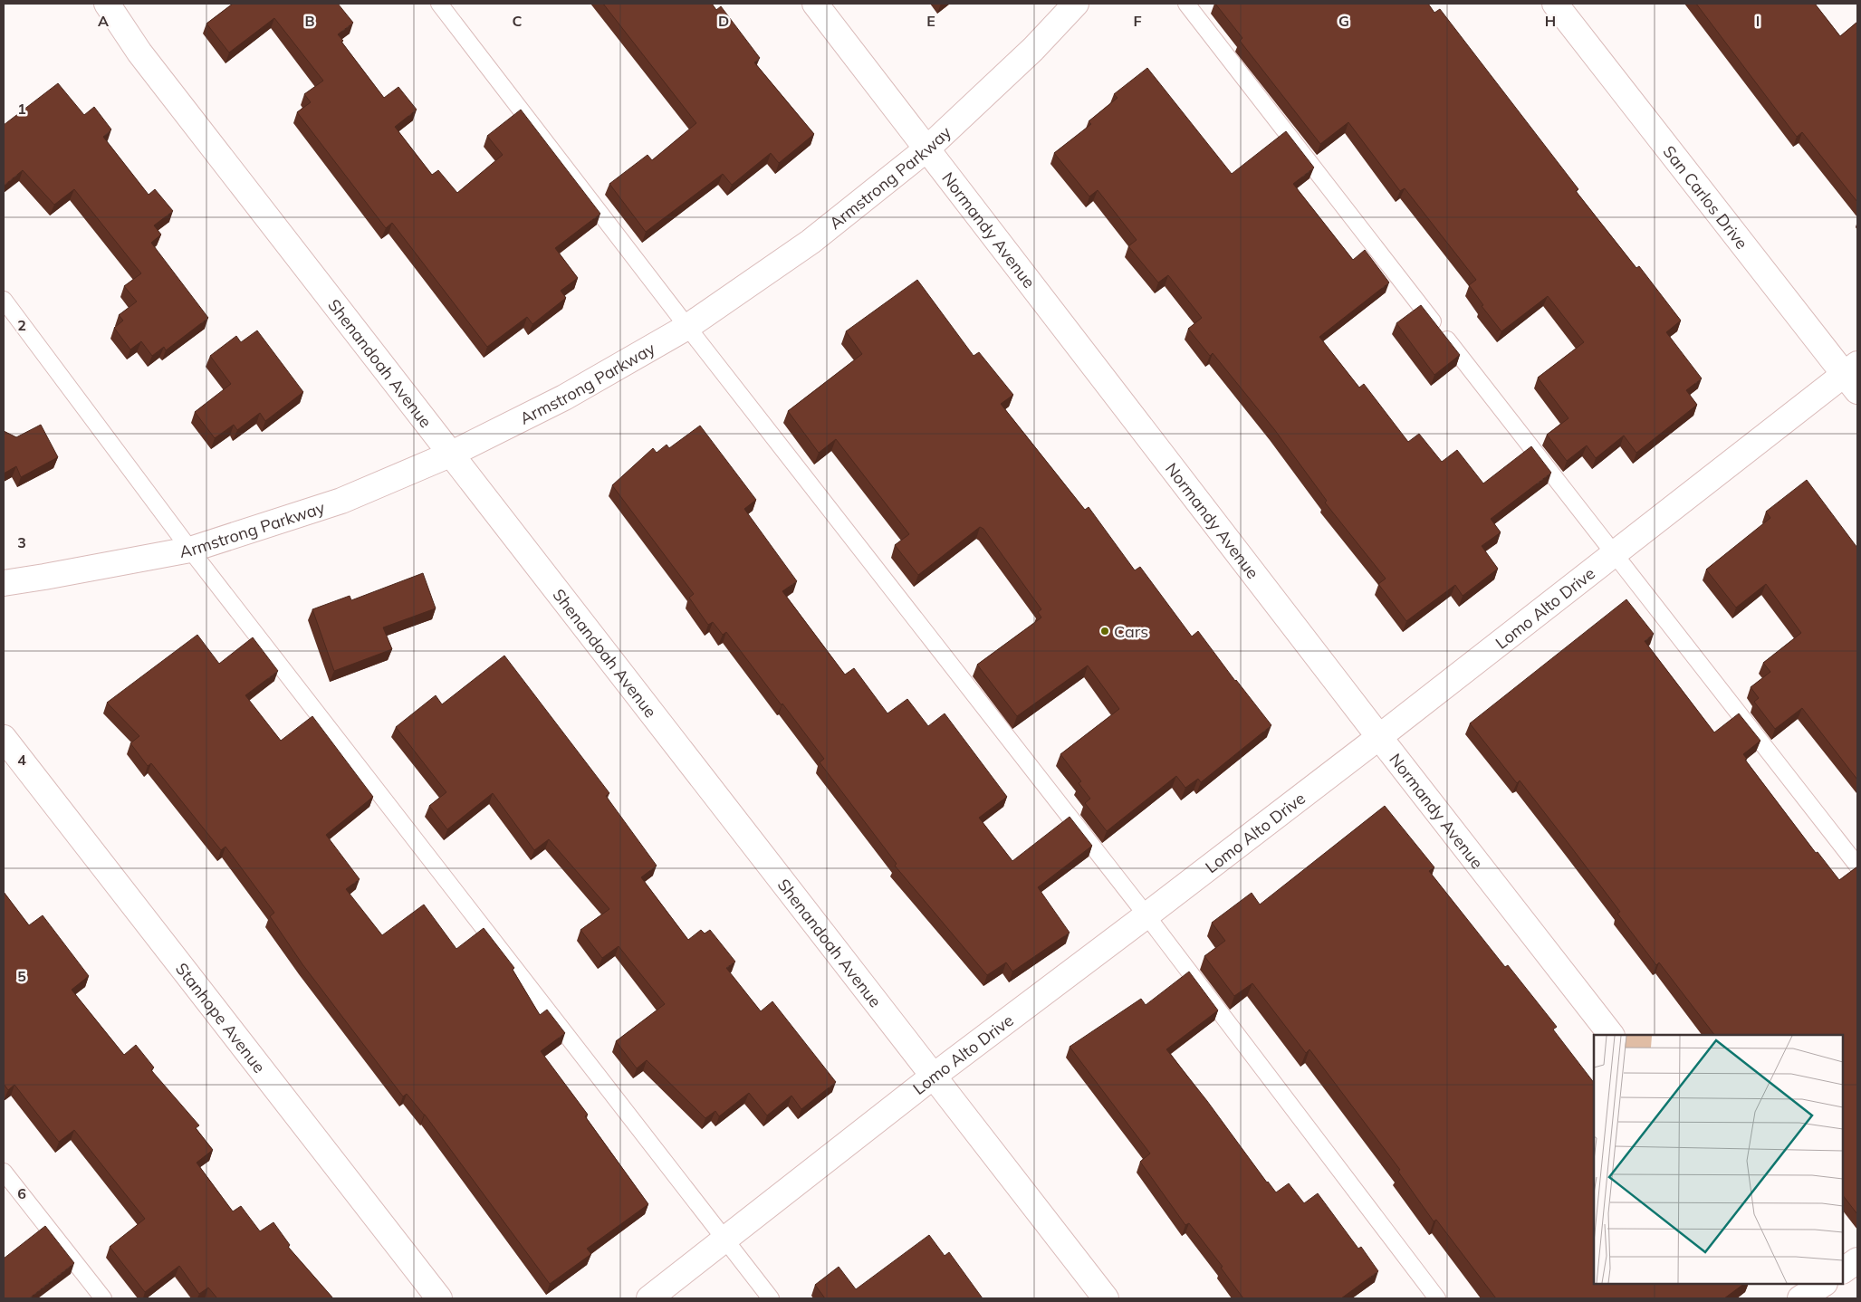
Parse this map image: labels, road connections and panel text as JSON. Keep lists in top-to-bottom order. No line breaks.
{"streets":{"street":["Armstrong Parkway","San Carlos Drive","Normandy Avenue","Shenandoah Avenue","Lomo Alto Drive","Stanhope Avenue"]},"crossings":[["Armstrong Parkway","Normandy Avenue"],["Armstrong Parkway","Shenandoah Avenue"],["San Carlos Drive","Lomo Alto Drive"],["Normandy Avenue","Lomo Alto Drive"],["Shenandoah Avenue","Lomo Alto Drive"]],"places":["Cars"],"grid":{"columns":["A","B","C","D","E","F","G","H","I"],"rows":["1","2","3","4","5","6"]}}
